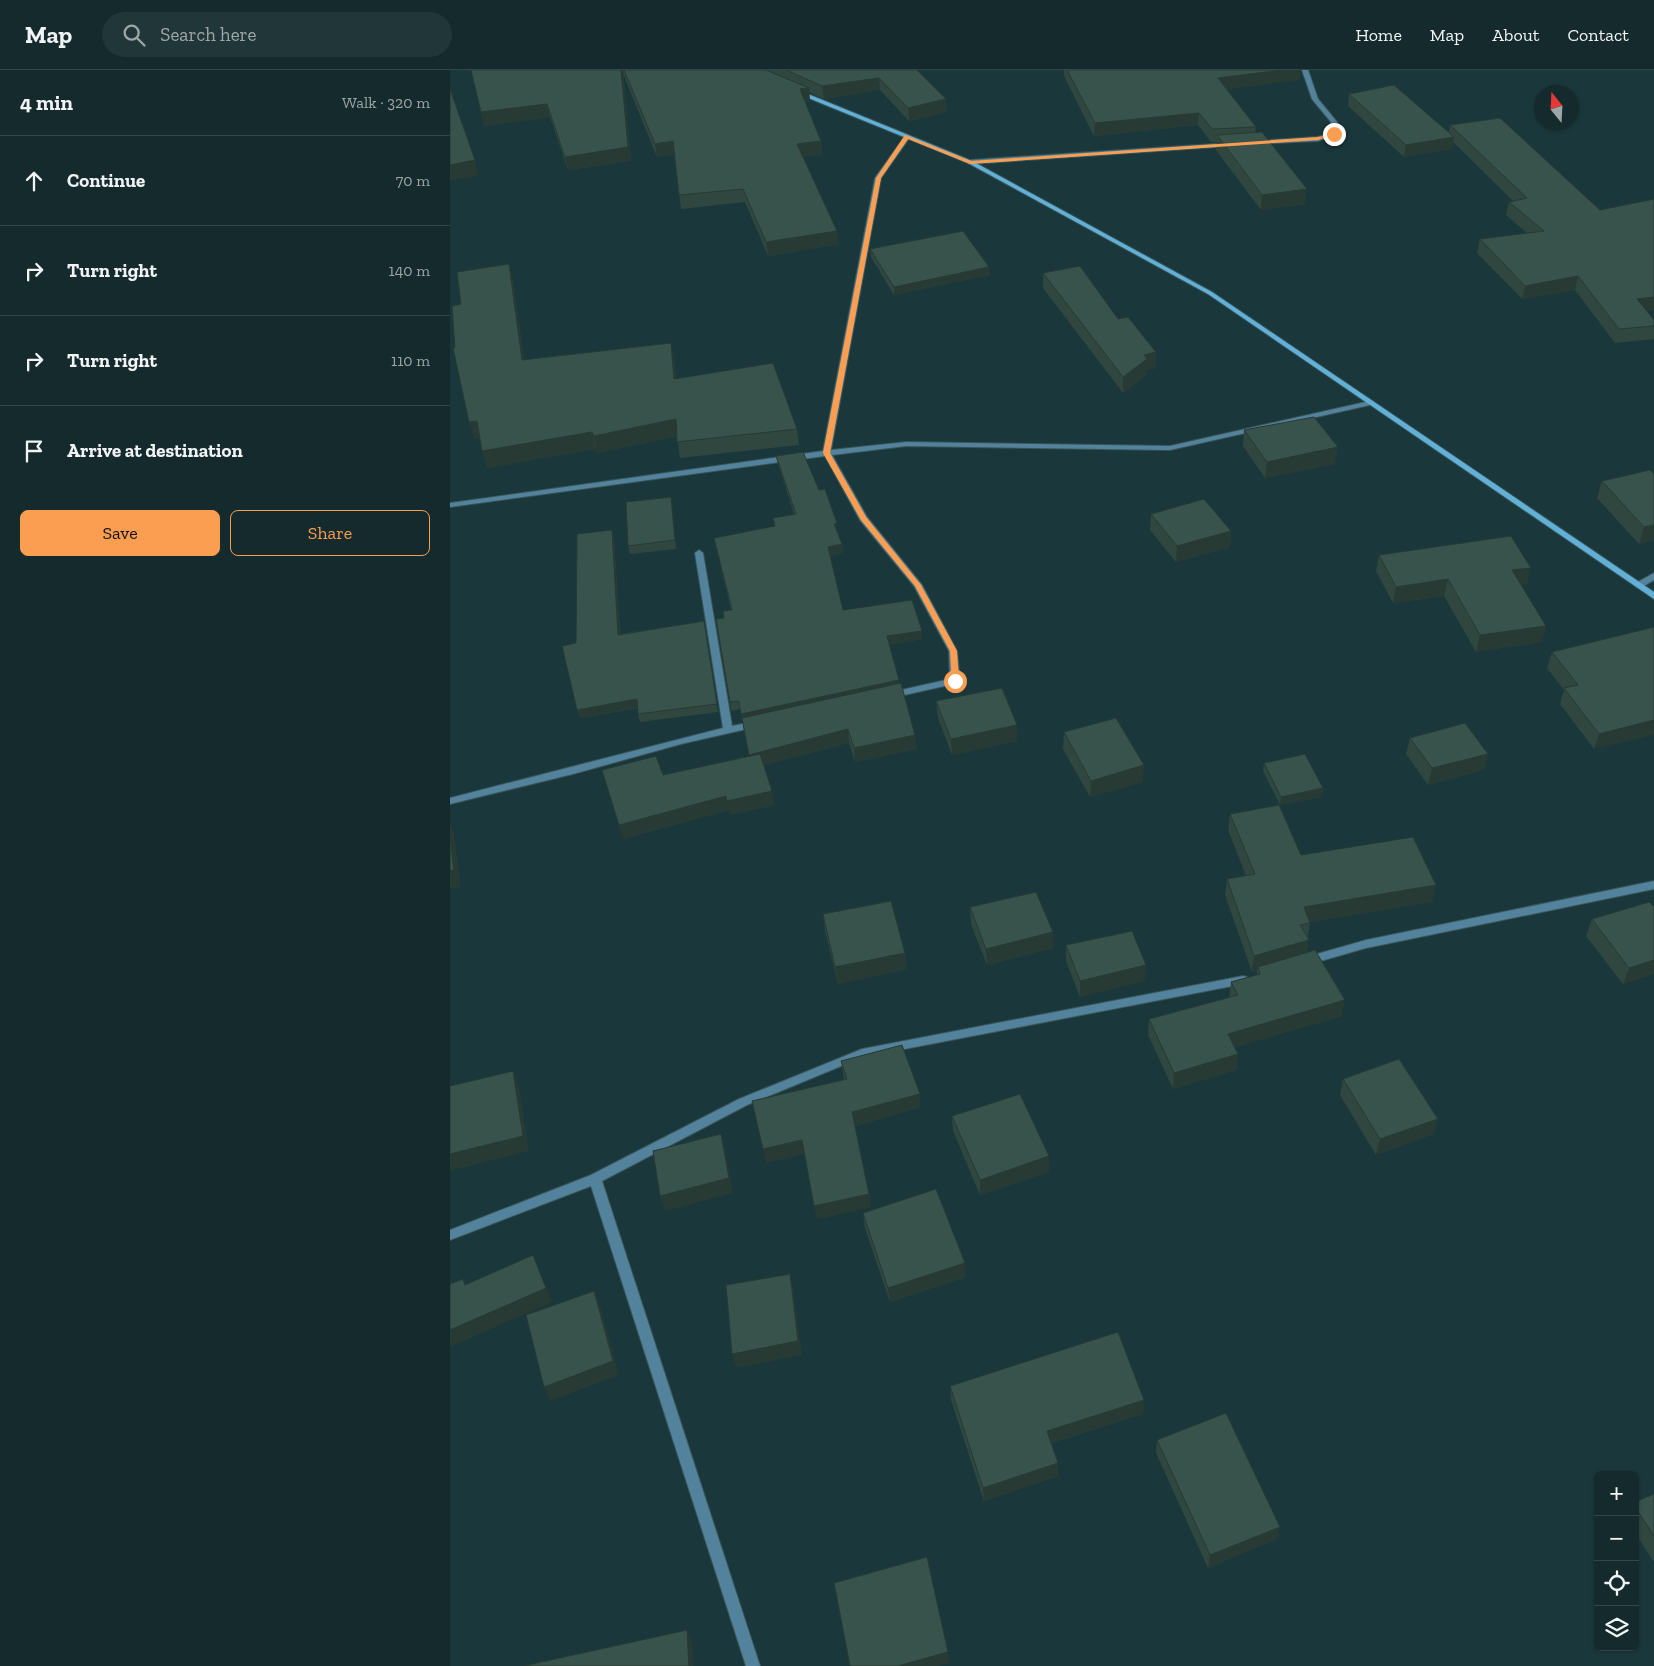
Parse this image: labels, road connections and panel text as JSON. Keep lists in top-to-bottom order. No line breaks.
{"north":"top","page":{"header":"Map","search":"Search here","nav":["Home","Map","About","Contact"],"heading":["4 min","Walk · 320 m"],"list":[["Continue","70 m"],["Turn right","140 m"],["Turn right","110 m"],"Arrive at destination"],"buttons":["Save","Share"],"map_buttons":["+","−"]}}
